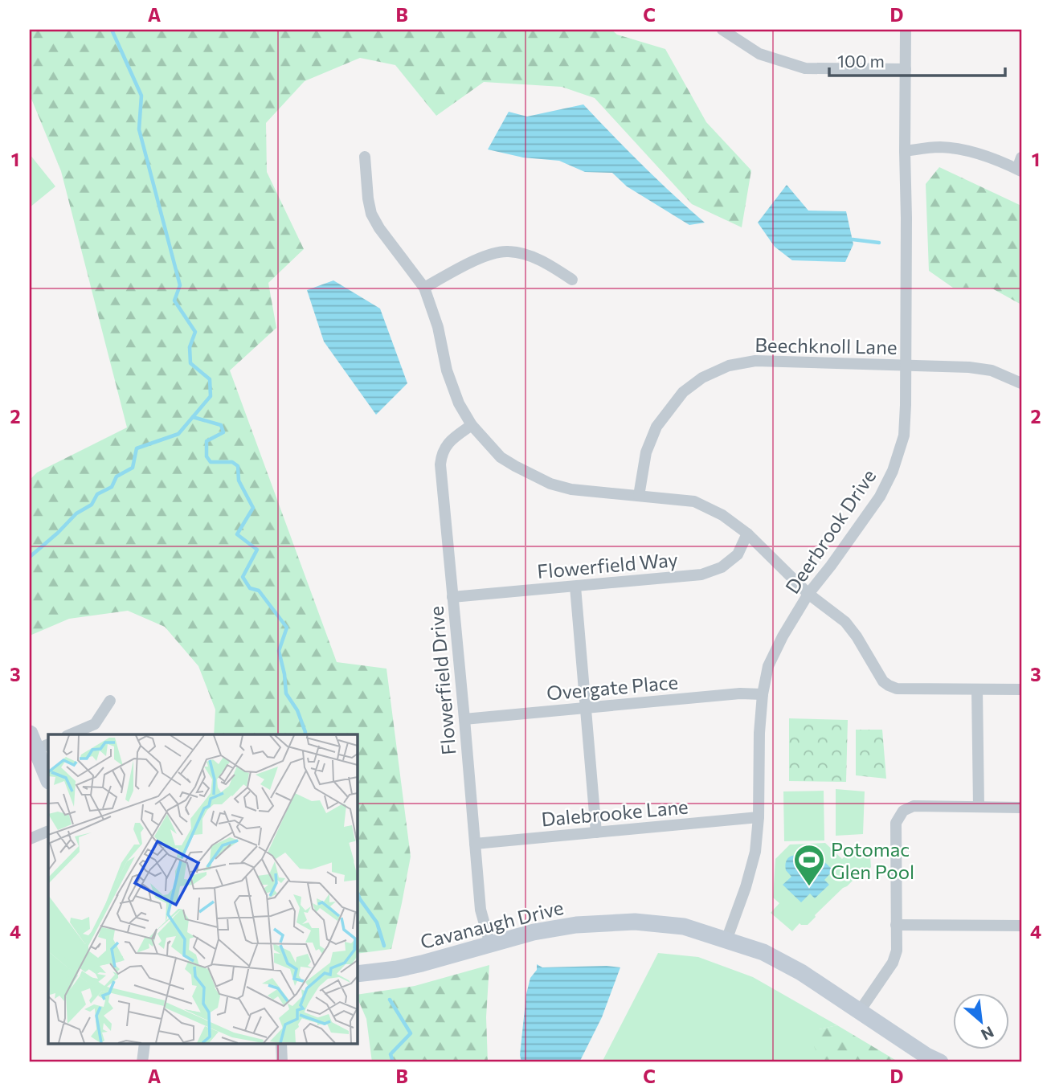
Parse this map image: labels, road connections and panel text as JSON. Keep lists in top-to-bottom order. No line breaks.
{"streets":{"street":["Beechknoll Lane","Deerbrook Drive","Flowerfield Way","Flowerfield Drive","Overgate Place","Dalebrooke Lane","Cavanaugh Drive"]},"crossings":[["Beechknoll Lane","Deerbrook Drive"],["Deerbrook Drive","Overgate Place"],["Deerbrook Drive","Dalebrooke Lane"],["Deerbrook Drive","Cavanaugh Drive"],["Flowerfield Way","Flowerfield Drive"],["Flowerfield Drive","Overgate Place"],["Flowerfield Drive","Dalebrooke Lane"],["Flowerfield Drive","Cavanaugh Drive"]],"places":{"sports":["Potomac Glen Pool"]},"scale_bar":"100 m","north":"bottom right","grid":{"columns":["A","B","C","D"],"rows":["1","2","3","4"]}}
